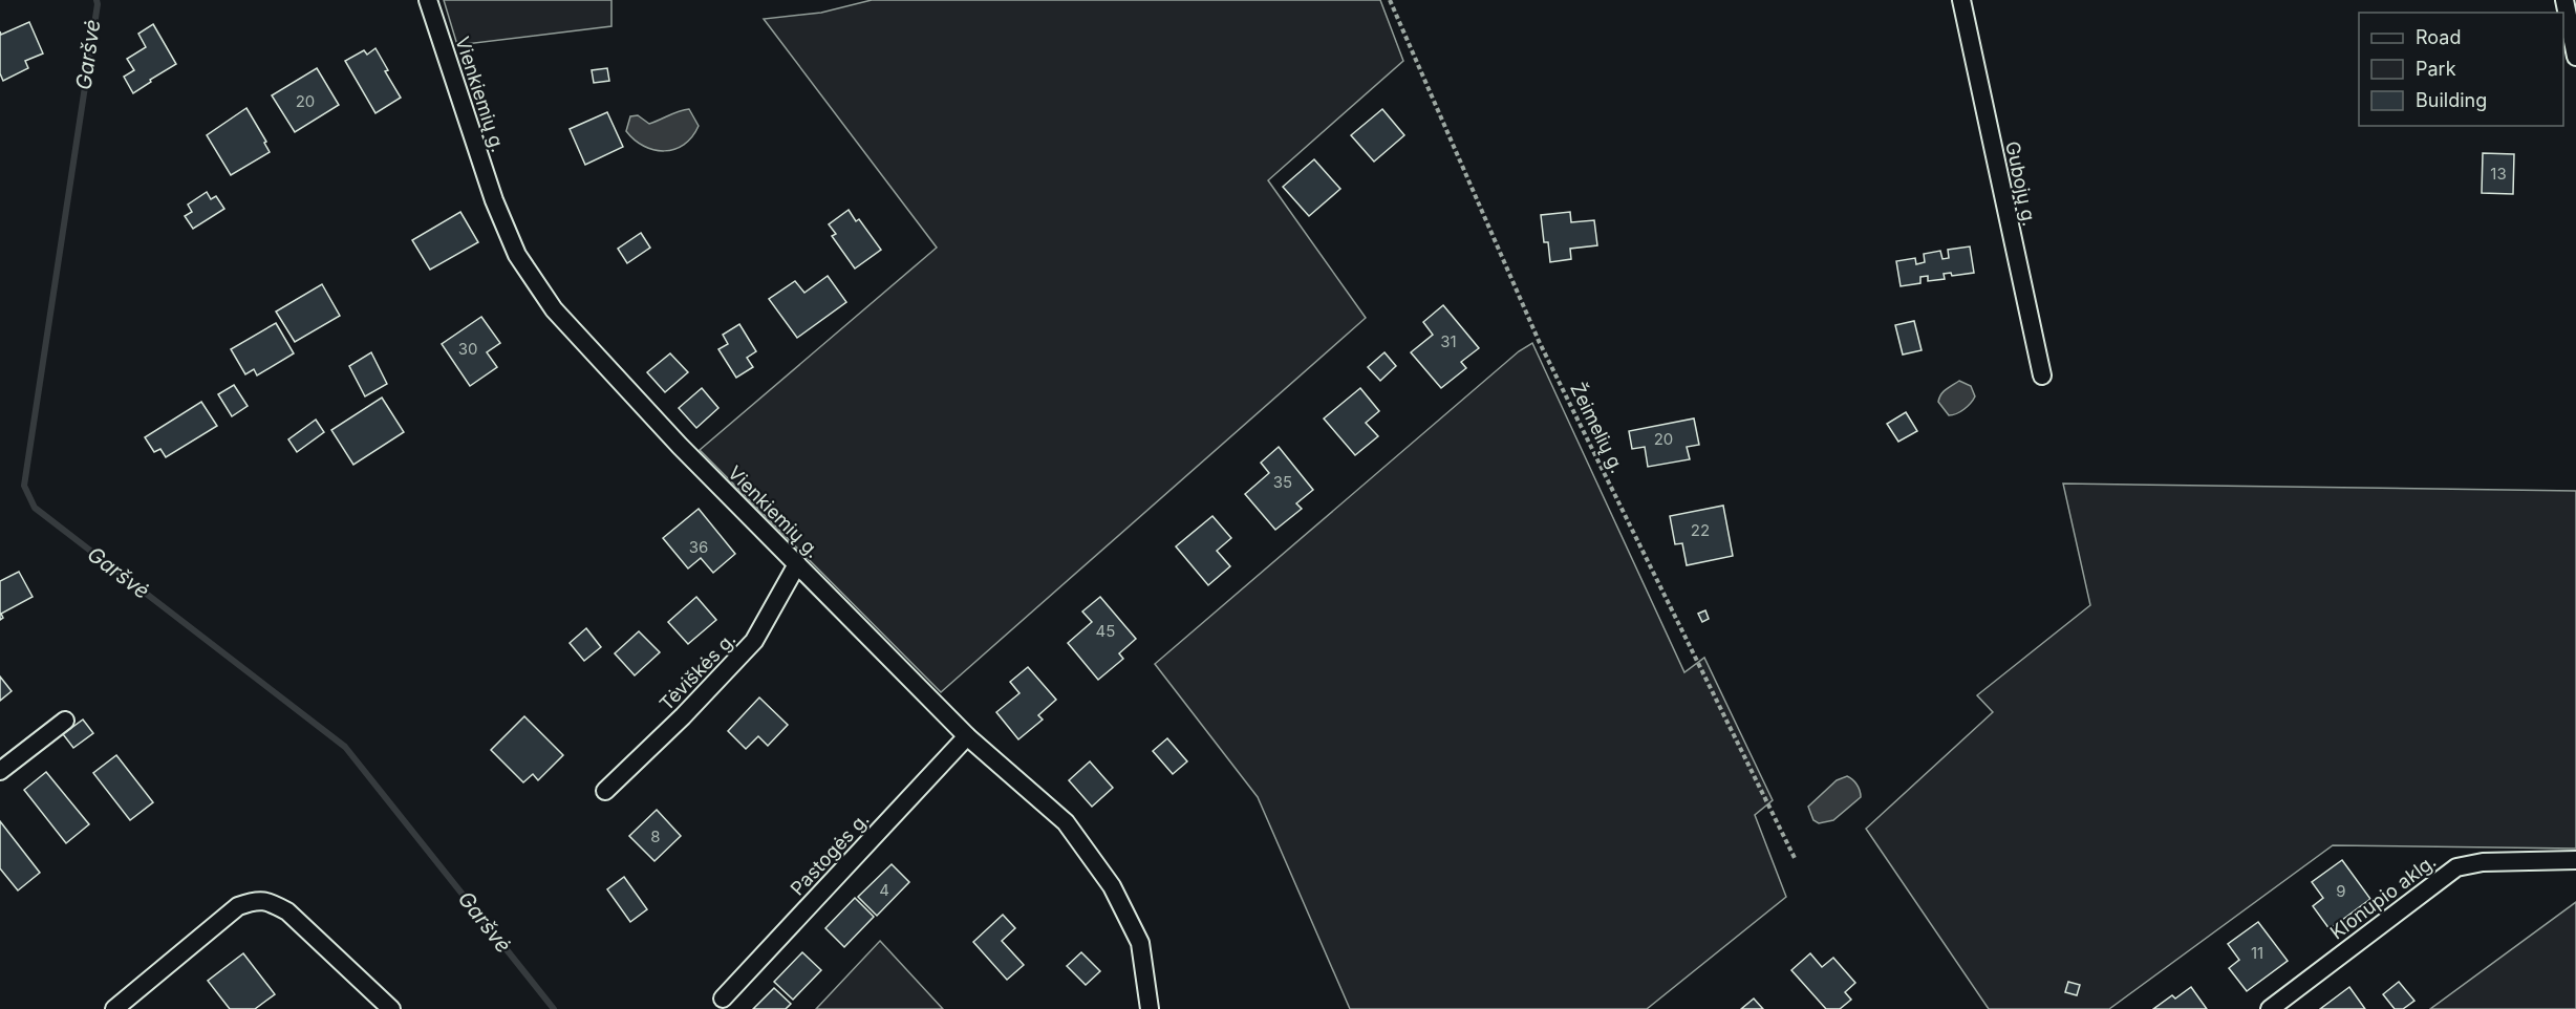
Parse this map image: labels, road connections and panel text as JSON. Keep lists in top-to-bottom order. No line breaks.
{"streets":{"street":["Vienkiemių g.","Gubojų g.","Tėviškės g.","Pastogės g.","Klonupio aklg."],"path":["Žeimelių g."]},"crossings":[["Vienkiemių g.","Tėviškės g."],["Vienkiemių g.","Pastogės g."]],"water":["Garšvė"],"house_numbers":["20","13","31","30","20","35","22","36","45","8","4","9","11"],"legend":["Road","Park","Building"]}
